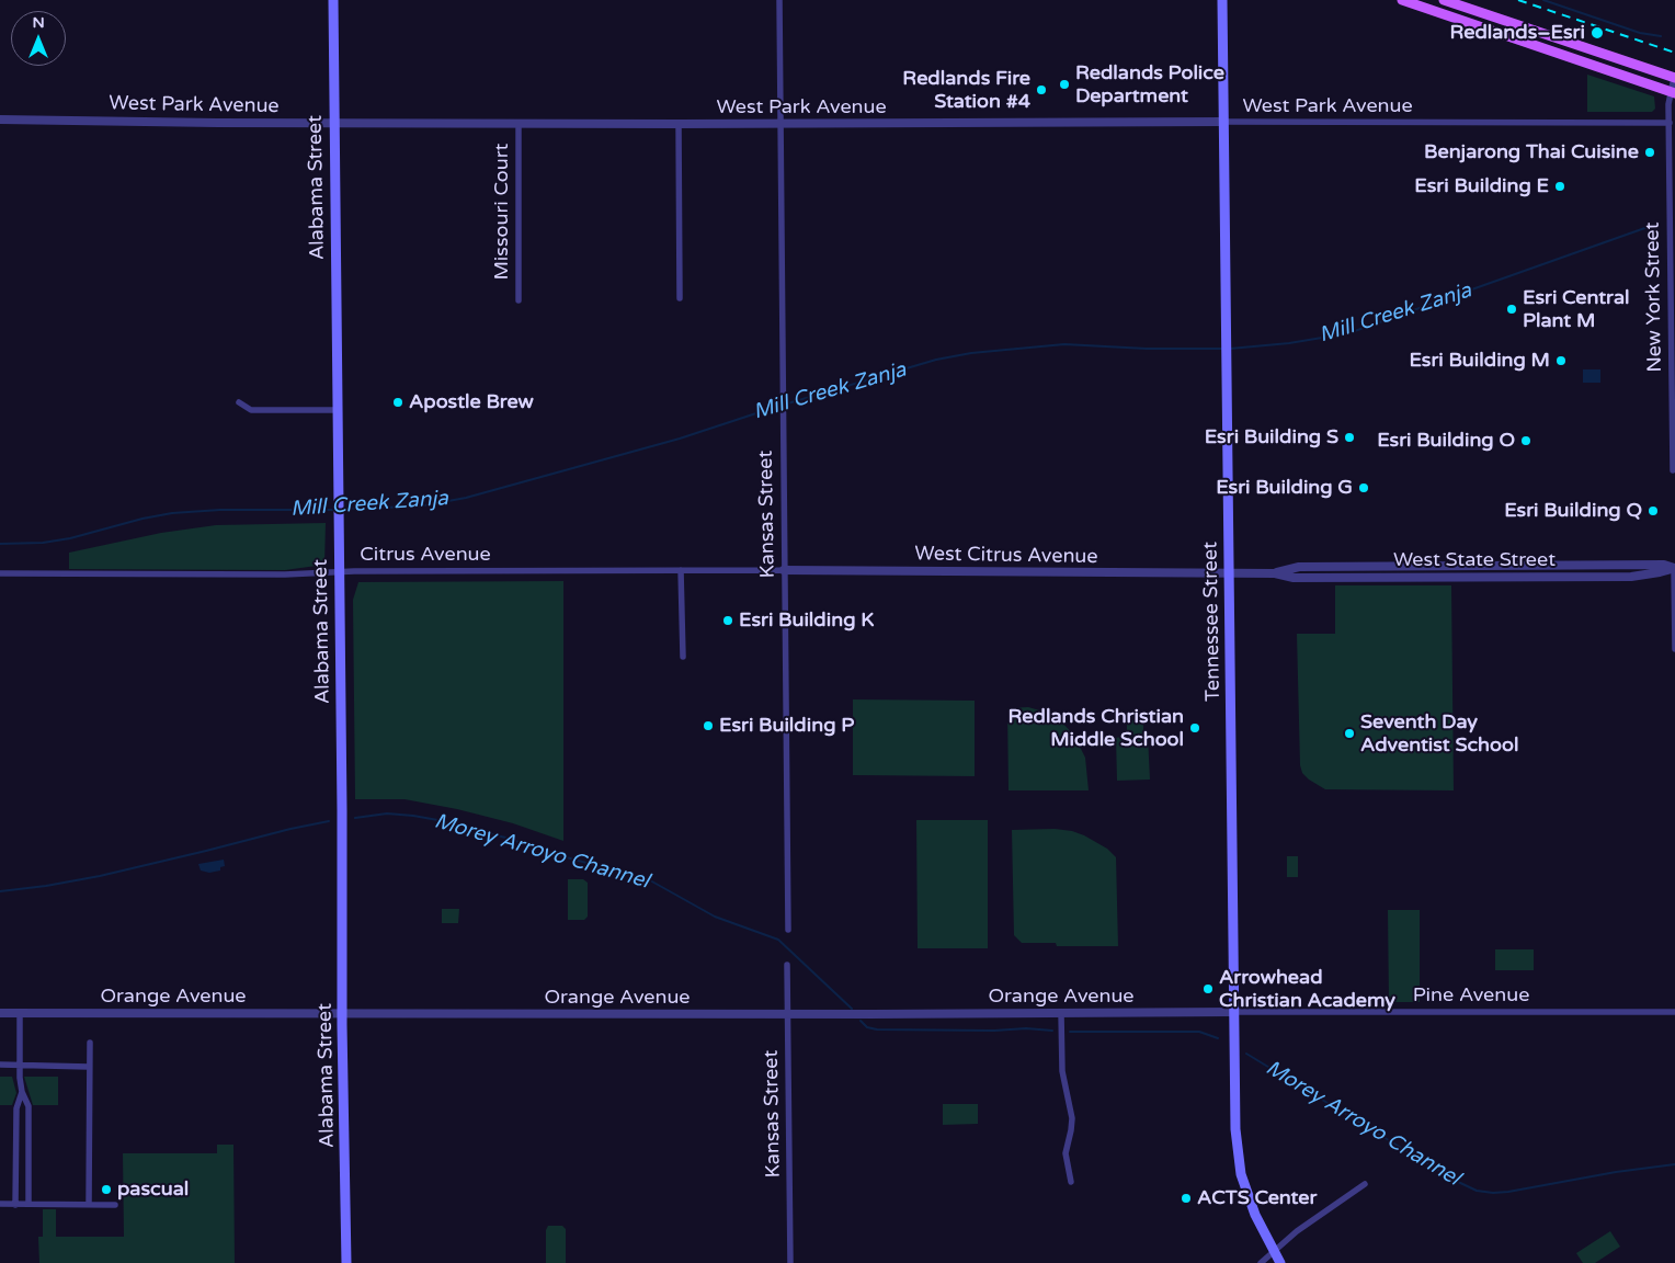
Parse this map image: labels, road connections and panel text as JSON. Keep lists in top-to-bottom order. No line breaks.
{"streets":{"main road":["Alabama Street","Tennessee Street"],"street":["West Park Avenue","Missouri Court","New York Street","Kansas Street","Citrus Avenue","West Citrus Avenue","West State Street","Pine Avenue","Orange Avenue"]},"crossings":[["West Park Avenue","Alabama Street"],["West Park Avenue","Missouri Court"],["West Park Avenue","New York Street"],["West Park Avenue","Kansas Street"],["West Park Avenue","Tennessee Street"],["Alabama Street","Citrus Avenue"],["Alabama Street","Orange Avenue"],["Kansas Street","Citrus Avenue"],["Kansas Street","West Citrus Avenue"],["Kansas Street","Orange Avenue"],["Citrus Avenue","West Citrus Avenue"],["West Citrus Avenue","West State Street"],["West Citrus Avenue","Tennessee Street"],["West State Street","Tennessee Street"],["Tennessee Street","Pine Avenue"],["Tennessee Street","Orange Avenue"],["Pine Avenue","Orange Avenue"]],"water":["Mill Creek Zanja","Morey Arroyo Channel"],"places":["Redlands–Esri","Redlands Police Department","Redlands Fire Station #4","Benjarong Thai Cuisine","Esri Building E","Esri Central Plant M","Esri Building M","Apostle Brew","Esri Building S","Esri Building O","Esri Building G","Esri Building Q","Esri Building K","Esri Building P","Redlands Christian Middle School","Seventh Day Adventist School","Arrowhead Christian Academy","pascual","ACTS Center"],"north":"top"}
